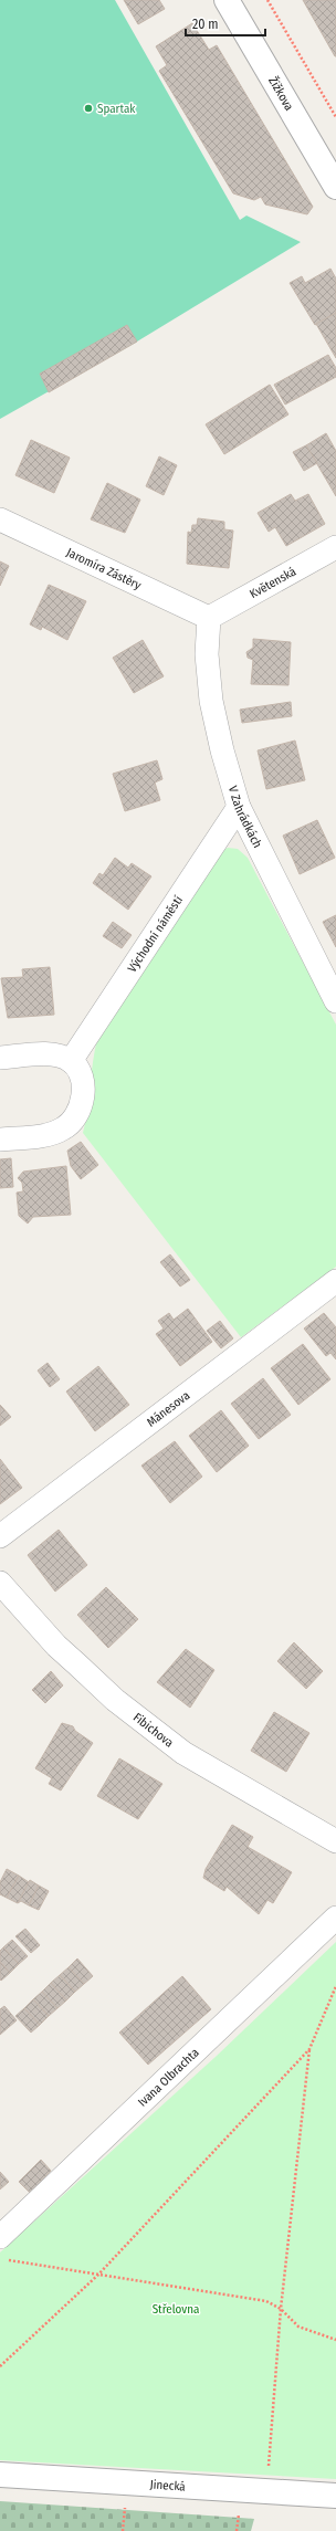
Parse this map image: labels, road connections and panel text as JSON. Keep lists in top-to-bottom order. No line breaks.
{"streets":{"street":["Žižkova","Jaromíra Zástěry","Květenská","V Zahrádkách","Východní náměstí","Mánesova","Fibichova","Ivana Olbrachta","Jinecká"]},"crossings":[["Jaromíra Zástěry","Květenská"],["Jaromíra Zástěry","V Zahrádkách"],["Květenská","V Zahrádkách"],["V Zahrádkách","Východní náměstí"]],"parks":["Střelovna"],"places":["Spartak"],"scale_bar":"20 m"}
